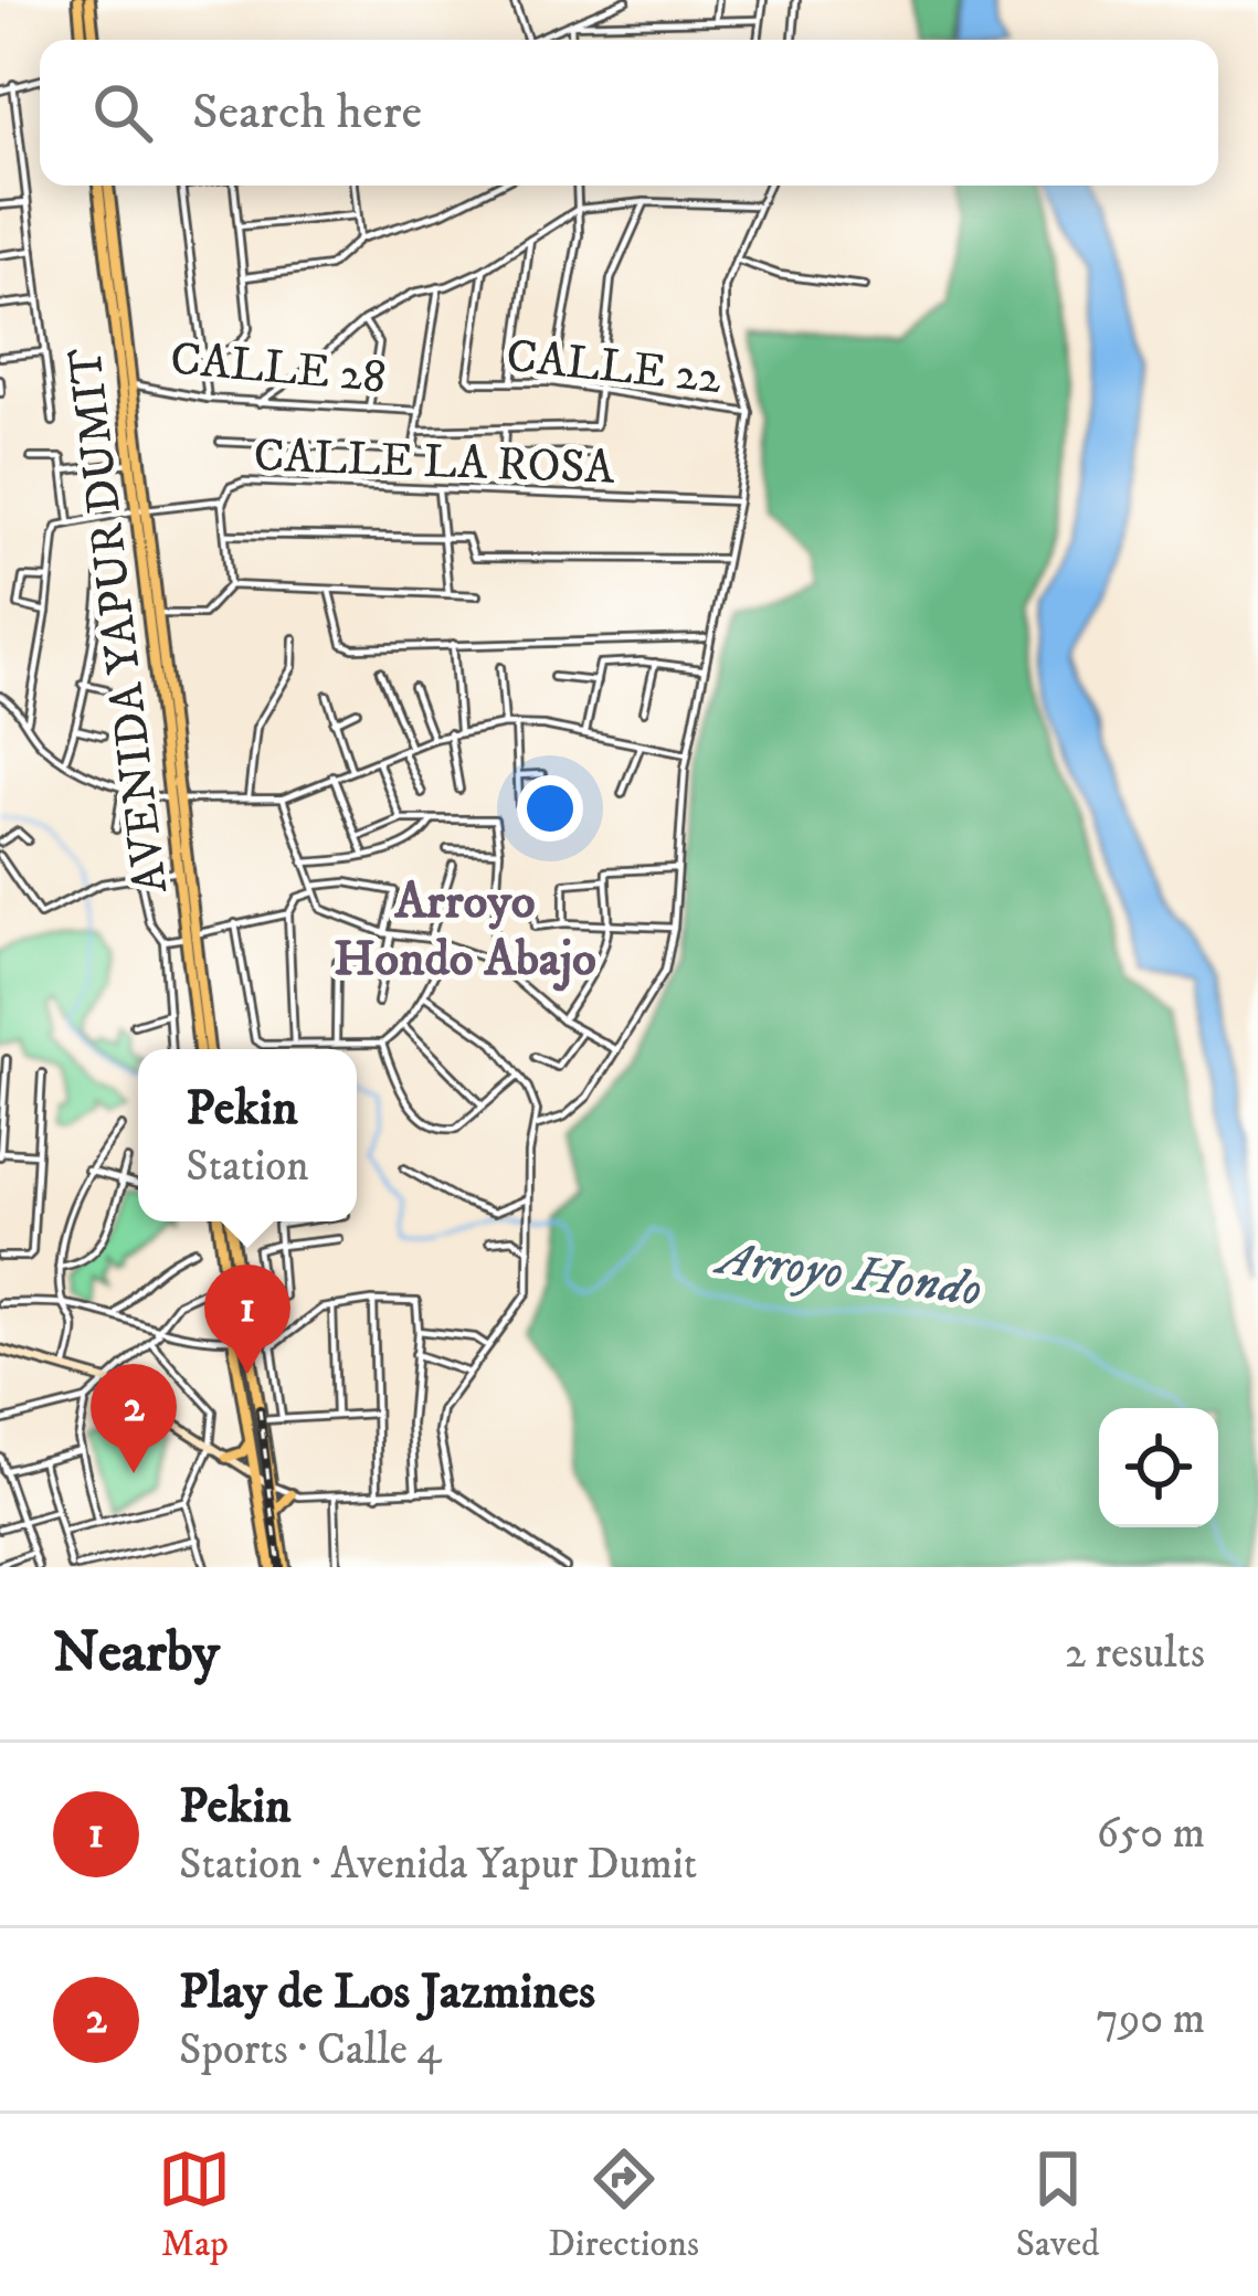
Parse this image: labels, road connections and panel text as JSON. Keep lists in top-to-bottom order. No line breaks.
{"streets":{"main road":["AVENIDA YAPUR DUMIT"],"street":["CALLE 22","CALLE 28","CALLE LA ROSA"]},"crossings":[["CALLE 22","CALLE 28"],["CALLE 28","AVENIDA YAPUR DUMIT"]],"districts":["Arroyo Hondo Abajo"],"water":["Arroyo Hondo"],"page":{"search":"Search here","popup":["Pekin","Station"],"pins":["1","2"],"heading":["Nearby","2 results"],"list":[{"mark":"1","name":"Pekin","note":"Station · Avenida Yapur Dumit","value":"650 m"},{"mark":"2","name":"Play de Los Jazmines","note":"Sports · Calle 4","value":"790 m"}],"nav":["Map","Directions","Saved"]}}
